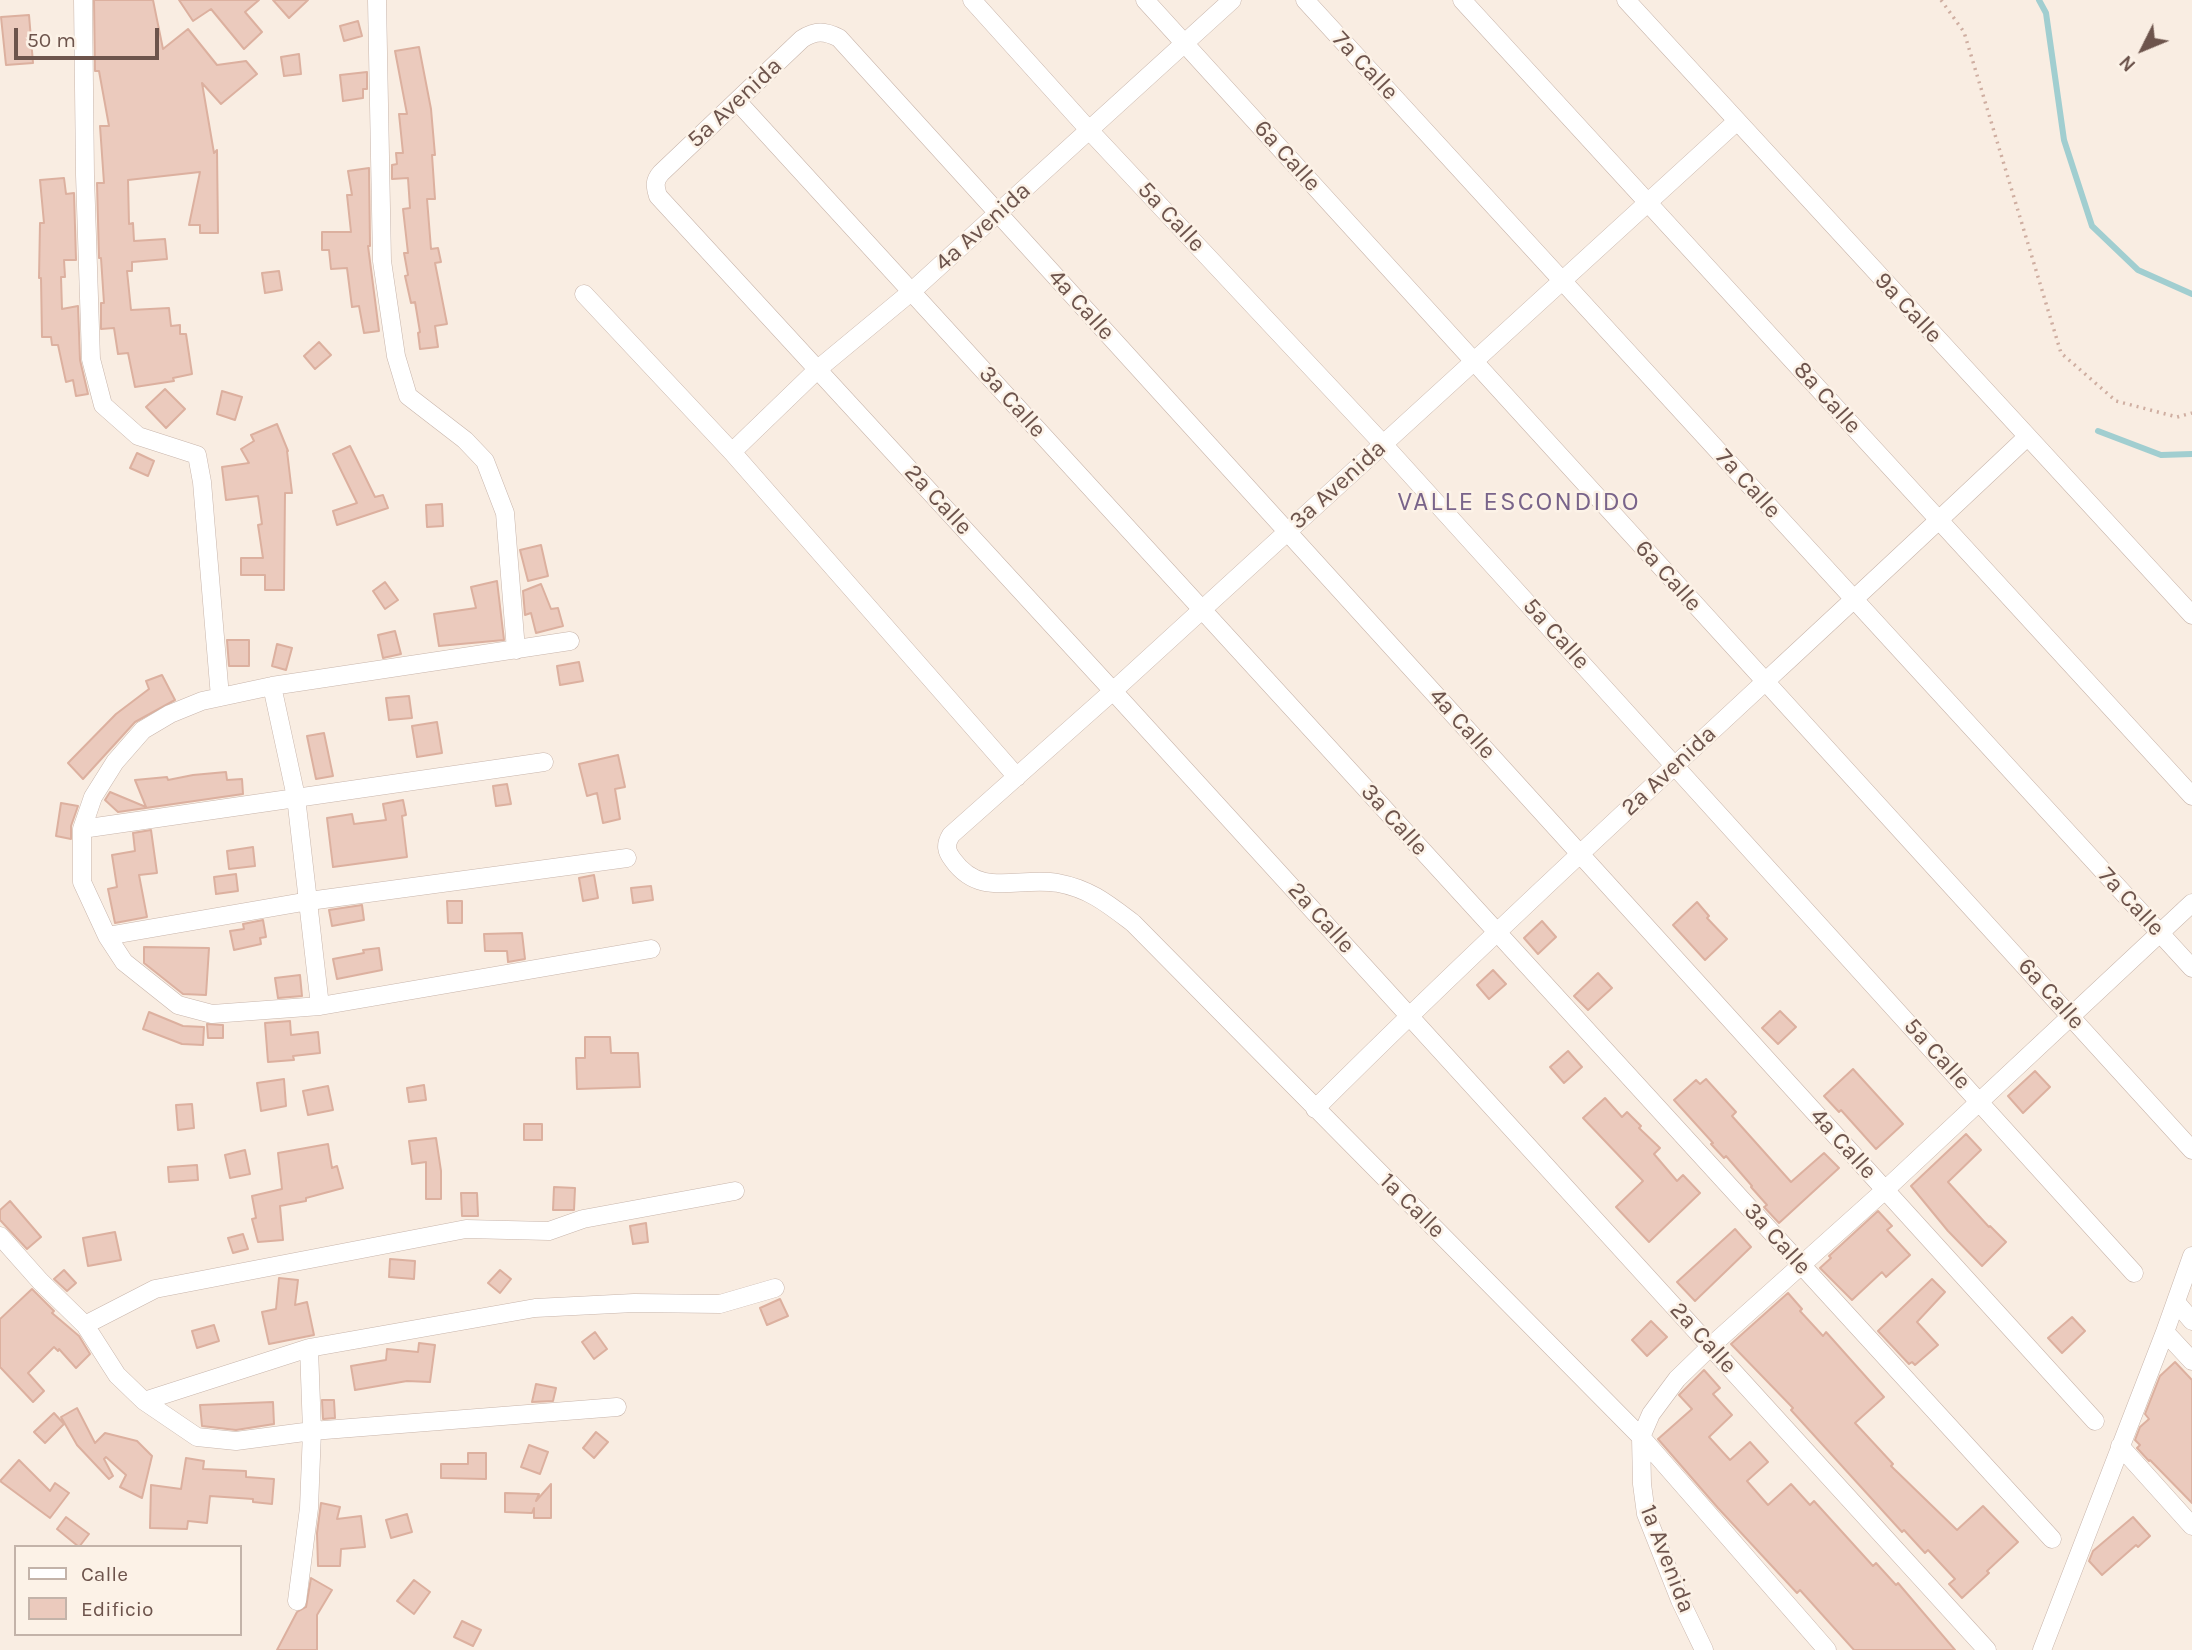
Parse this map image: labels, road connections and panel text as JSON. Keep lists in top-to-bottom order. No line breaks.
{"streets":{"street":["7a Calle","5a Avenida","6a Calle","5a Calle","4a Avenida","4a Calle","9a Calle","8a Calle","3a Calle","3a Avenida","2a Calle","2a Avenida","1a Calle","1a Avenida"]},"crossings":[["7a Calle","3a Avenida"],["7a Calle","2a Avenida"],["7a Calle","1a Avenida"],["5a Avenida","4a Calle"],["5a Avenida","3a Calle"],["5a Avenida","2a Calle"],["6a Calle","4a Avenida"],["6a Calle","3a Avenida"],["6a Calle","2a Avenida"],["6a Calle","1a Avenida"],["5a Calle","4a Avenida"],["5a Calle","3a Avenida"],["5a Calle","2a Avenida"],["5a Calle","1a Avenida"],["4a Avenida","4a Calle"],["4a Avenida","3a Calle"],["4a Avenida","2a Calle"],["4a Calle","3a Avenida"],["4a Calle","2a Avenida"],["4a Calle","1a Avenida"],["9a Calle","3a Avenida"],["9a Calle","2a Avenida"],["8a Calle","3a Avenida"],["8a Calle","2a Avenida"],["3a Calle","3a Avenida"],["3a Calle","2a Avenida"],["3a Calle","1a Avenida"],["3a Avenida","2a Calle"],["3a Avenida","1a Calle"],["2a Calle","2a Avenida"],["2a Calle","1a Avenida"],["2a Avenida","1a Calle"],["1a Calle","1a Avenida"]],"districts":["VALLE ESCONDIDO"],"legend":["Calle","Edificio"],"scale_bar":"50 m","north":"bottom left"}
